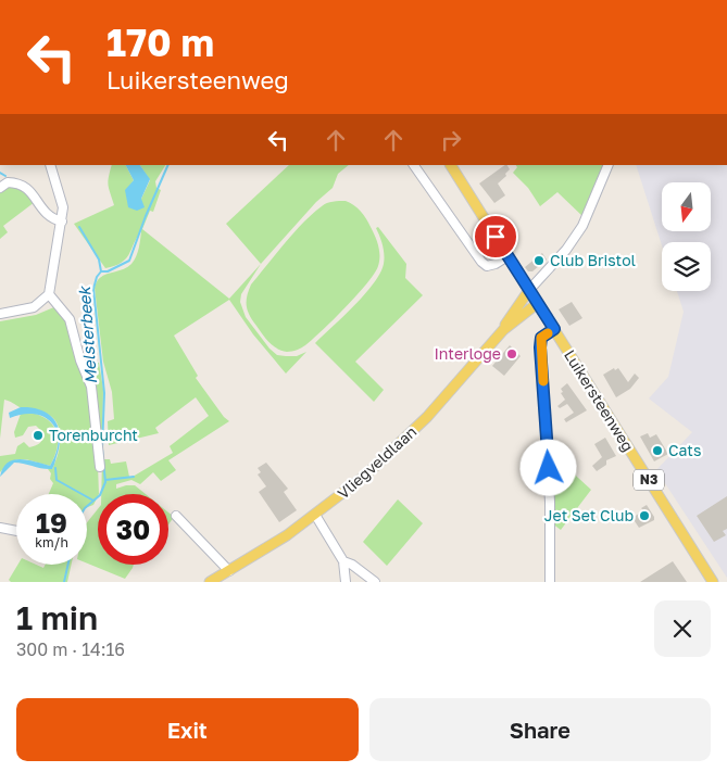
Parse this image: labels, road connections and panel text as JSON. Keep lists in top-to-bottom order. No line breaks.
{"streets":{"main road":["Luikersteenweg","Vliegveldlaan","N3"]},"crossings":[["Luikersteenweg","Vliegveldlaan"]],"water":["Melsterbeek"],"places":["Club Bristol","Interloge","Torenburcht","Cats","Jet Set Club"],"north":"bottom","page":{"turn":["170 m","Luikersteenweg"],"speed":"19 km/h","limit":"30","heading":["1 min","300 m · 14:16"],"buttons":["Exit","Share"]}}
